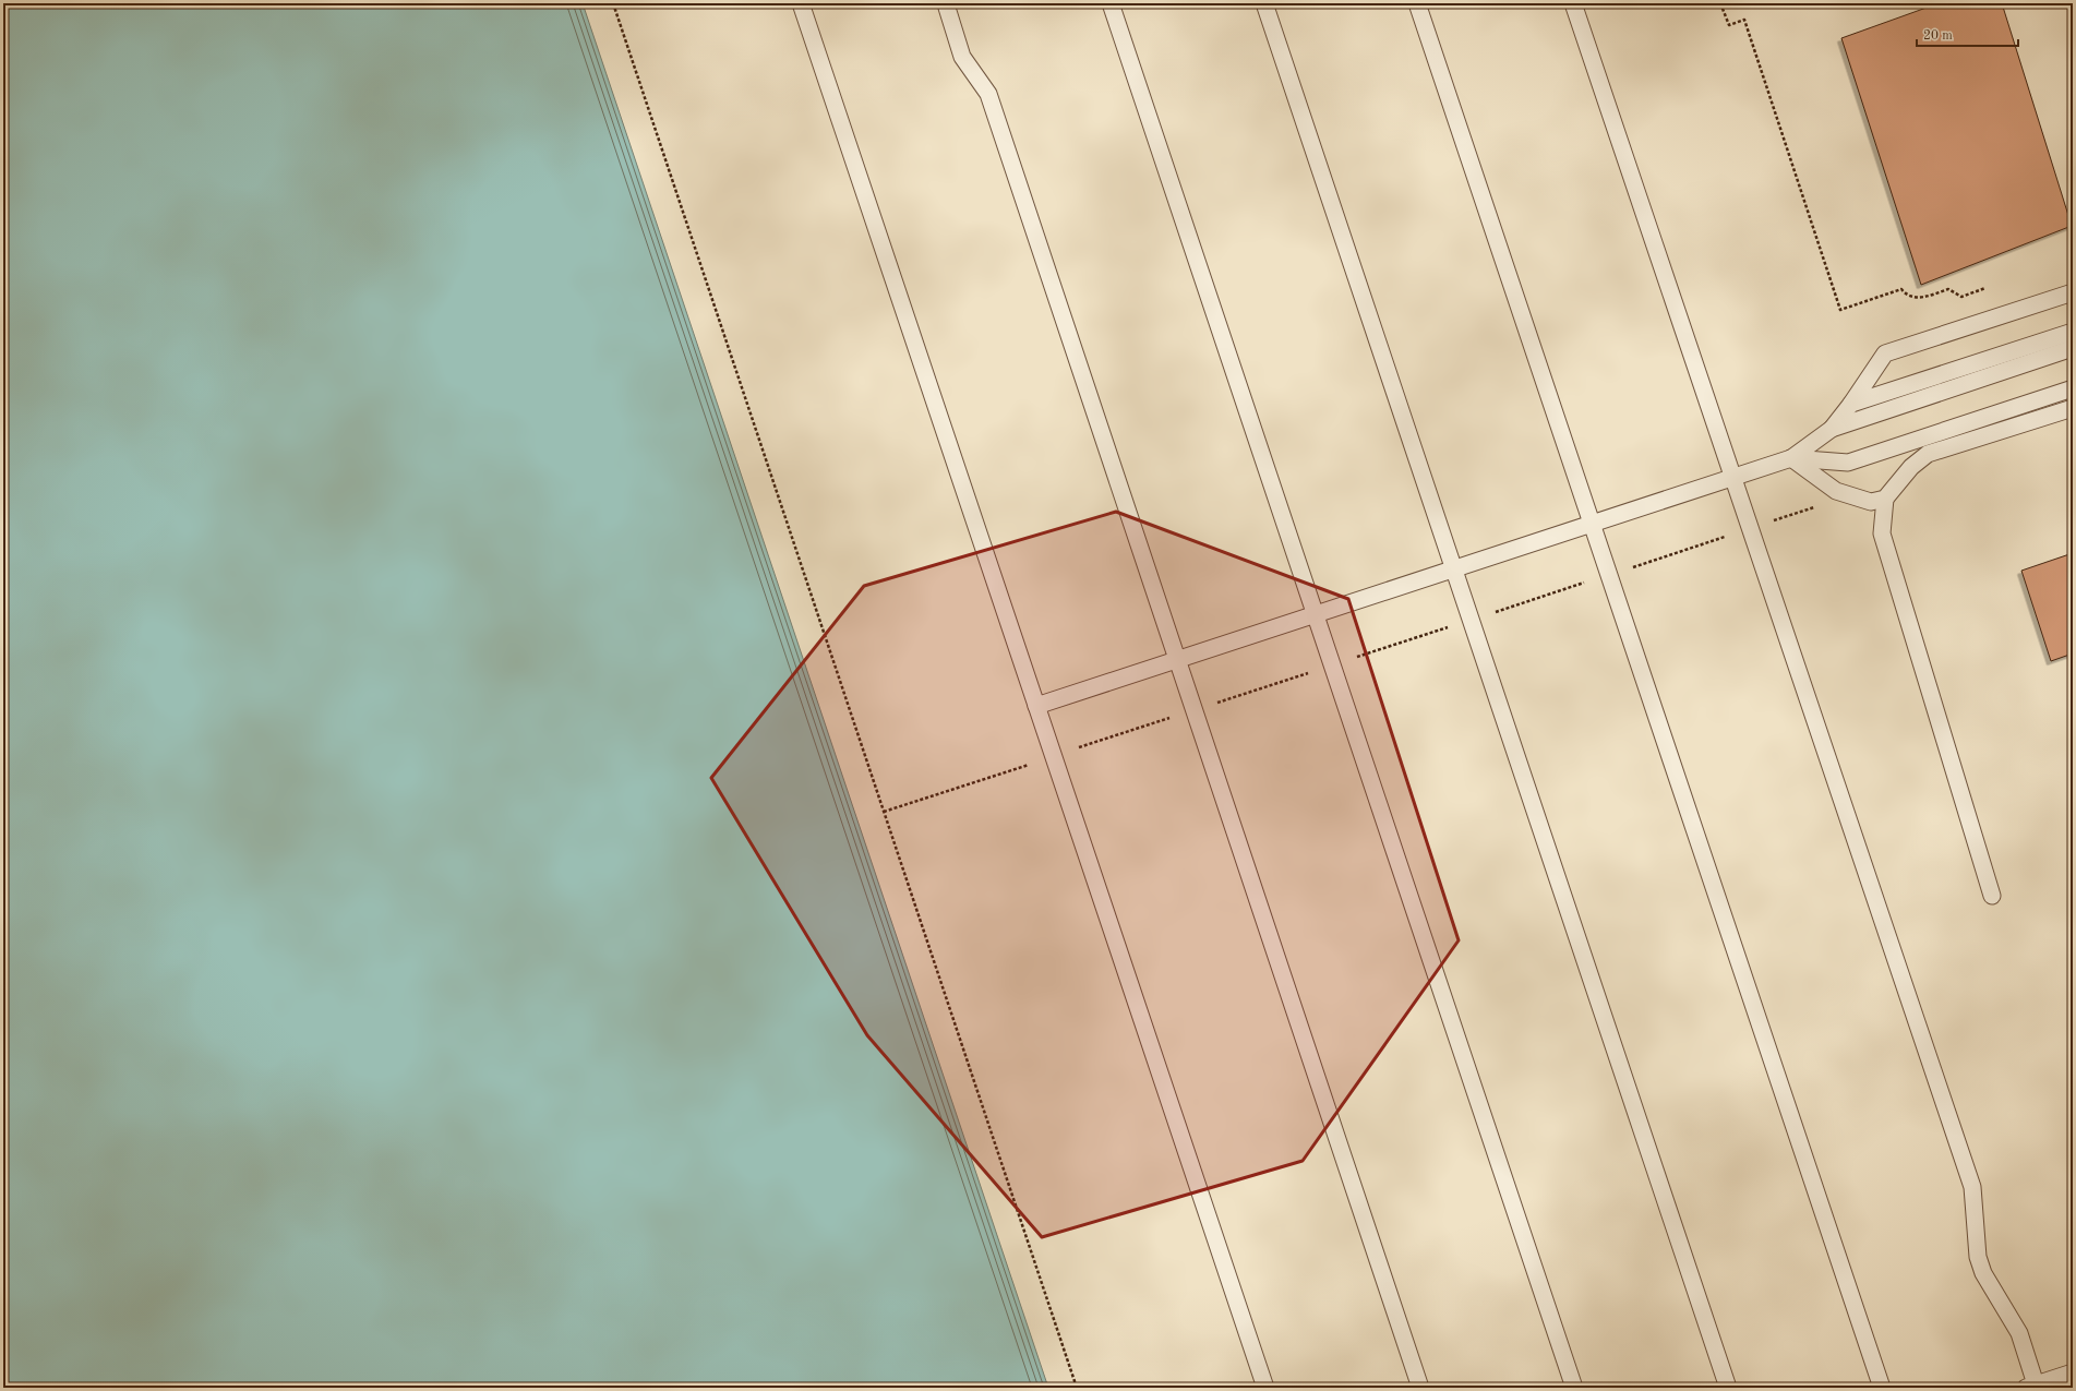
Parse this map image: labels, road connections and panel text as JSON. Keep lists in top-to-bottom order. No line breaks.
{"scale_bar":"20 m"}
